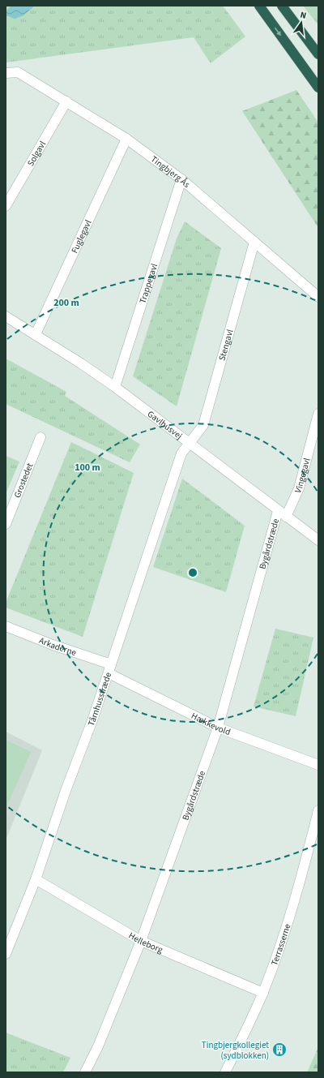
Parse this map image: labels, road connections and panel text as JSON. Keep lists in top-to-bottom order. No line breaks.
{"streets":{"street":["Solgavl","Tingbjerg Ås","Fuglegavl","Trappegavl","Stengavl","Gavlhusvej","Vingegavl","Grostedet","Bygårdstræde","Arkaderne","Tårnhusstræde","Hækkevold","Helleborg","Terrasserne"]},"crossings":[["Solgavl","Tingbjerg Ås"],["Tingbjerg Ås","Fuglegavl"],["Tingbjerg Ås","Trappegavl"],["Tingbjerg Ås","Stengavl"],["Fuglegavl","Gavlhusvej"],["Trappegavl","Gavlhusvej"],["Stengavl","Gavlhusvej"],["Stengavl","Tårnhusstræde"],["Gavlhusvej","Vingegavl"],["Gavlhusvej","Bygårdstræde"],["Gavlhusvej","Tårnhusstræde"],["Bygårdstræde","Hækkevold"],["Bygårdstræde","Helleborg"],["Arkaderne","Tårnhusstræde"],["Arkaderne","Hækkevold"],["Tårnhusstræde","Hækkevold"],["Tårnhusstræde","Helleborg"],["Helleborg","Terrasserne"]],"places":{"building":["Tingbjergkollegiet (sydblokken)"]},"north":"top","rings":["200 m","100 m"]}
